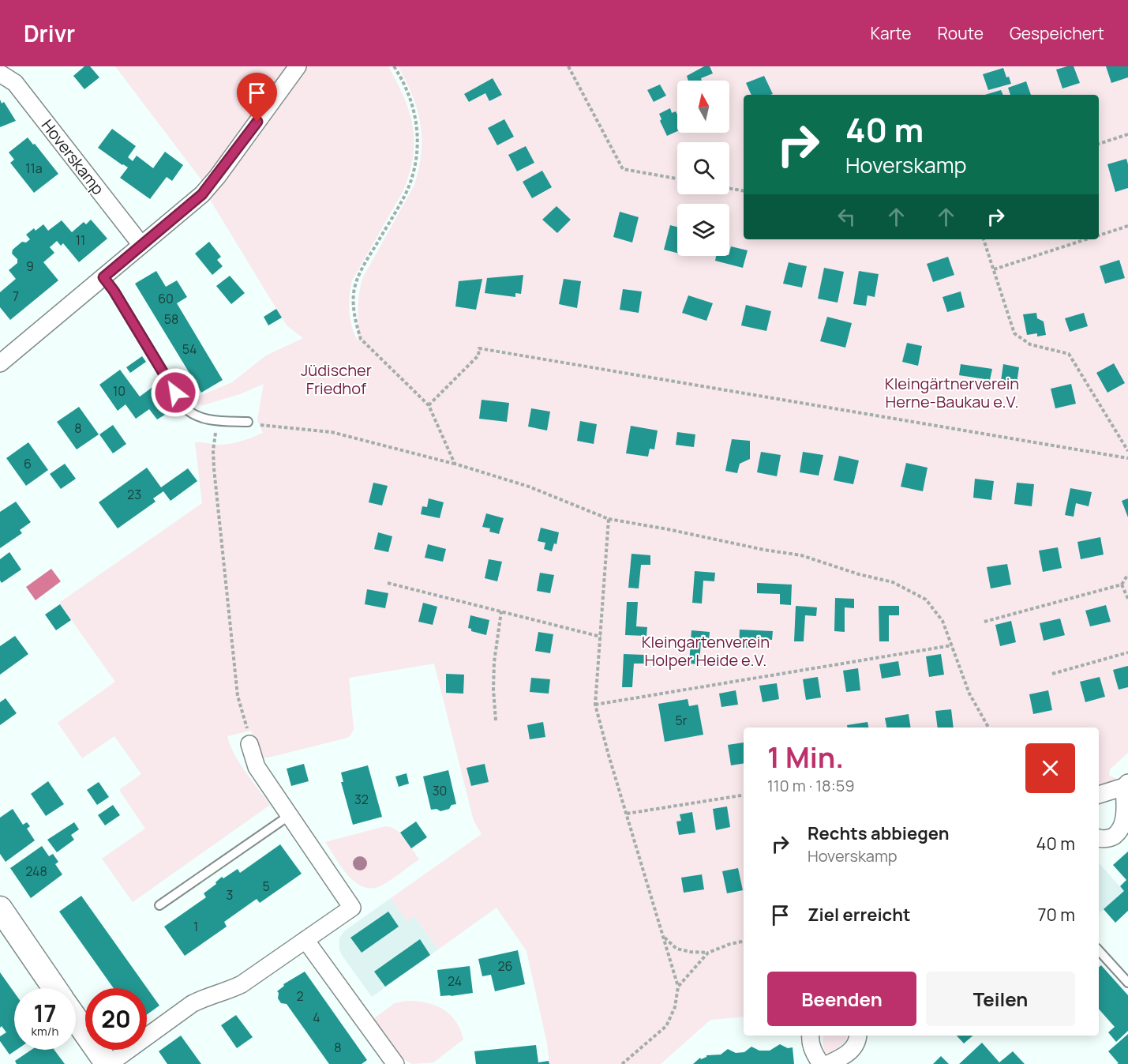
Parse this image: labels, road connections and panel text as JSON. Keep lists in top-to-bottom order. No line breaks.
{"streets":{"street":["Hoverskamp"]},"parks":["Jüdischer Friedhof","Kleingärtnerverein Herne-Baukau e.V.","Kleingartenverein Holper Heide e.V."],"house_numbers":["11a","11","9","7","60","58","54","10","8","6","23","5r","30","32","248","5","3","1","26","24","2","4","8"],"north":"top","page":{"header":"Drivr","nav":["Karte","Route","Gespeichert"],"turn":["40 m","Hoverskamp"],"heading":["1 Min.","110 m · 18:59"],"list":[{"name":"Rechts abbiegen","note":"Hoverskamp","value":"40 m"},{"name":"Ziel erreicht","value":"70 m"}],"buttons":["Beenden","Teilen"],"speed":"17 km/h","limit":"20"}}
